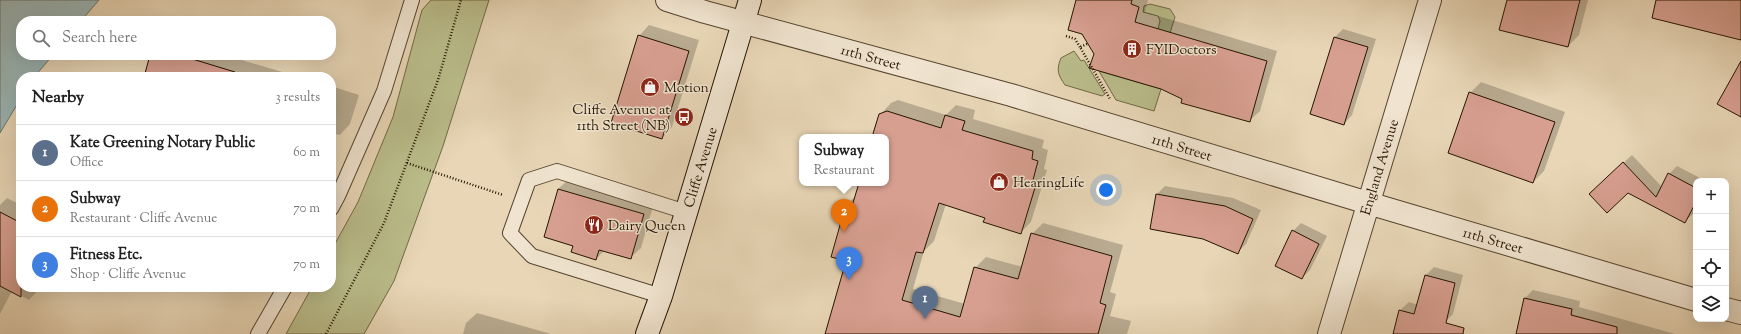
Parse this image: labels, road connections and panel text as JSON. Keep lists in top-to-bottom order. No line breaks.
{"streets":{"street":["11th Street","Cliffe Avenue","England Avenue"]},"crossings":[["11th Street","Cliffe Avenue"],["11th Street","England Avenue"]],"places":{"building":["FYIDoctors"],"shop":["Motion","HearingLife"],"bus stop":["Cliffe Avenue at 11th Street (NB)"],"restaurant":["Dairy Queen"]},"page":{"search":"Search here","heading":["Nearby","3 results"],"list":[{"mark":"1","name":"Kate Greening Notary Public","note":"Office","value":"60 m"},{"mark":"2","name":"Subway","note":"Restaurant · Cliffe Avenue","value":"70 m"},{"mark":"3","name":"Fitness Etc.","note":"Shop · Cliffe Avenue","value":"70 m"}],"popup":["Subway","Restaurant"],"map_buttons":["+","−"],"pins":["2","3","1"]}}
